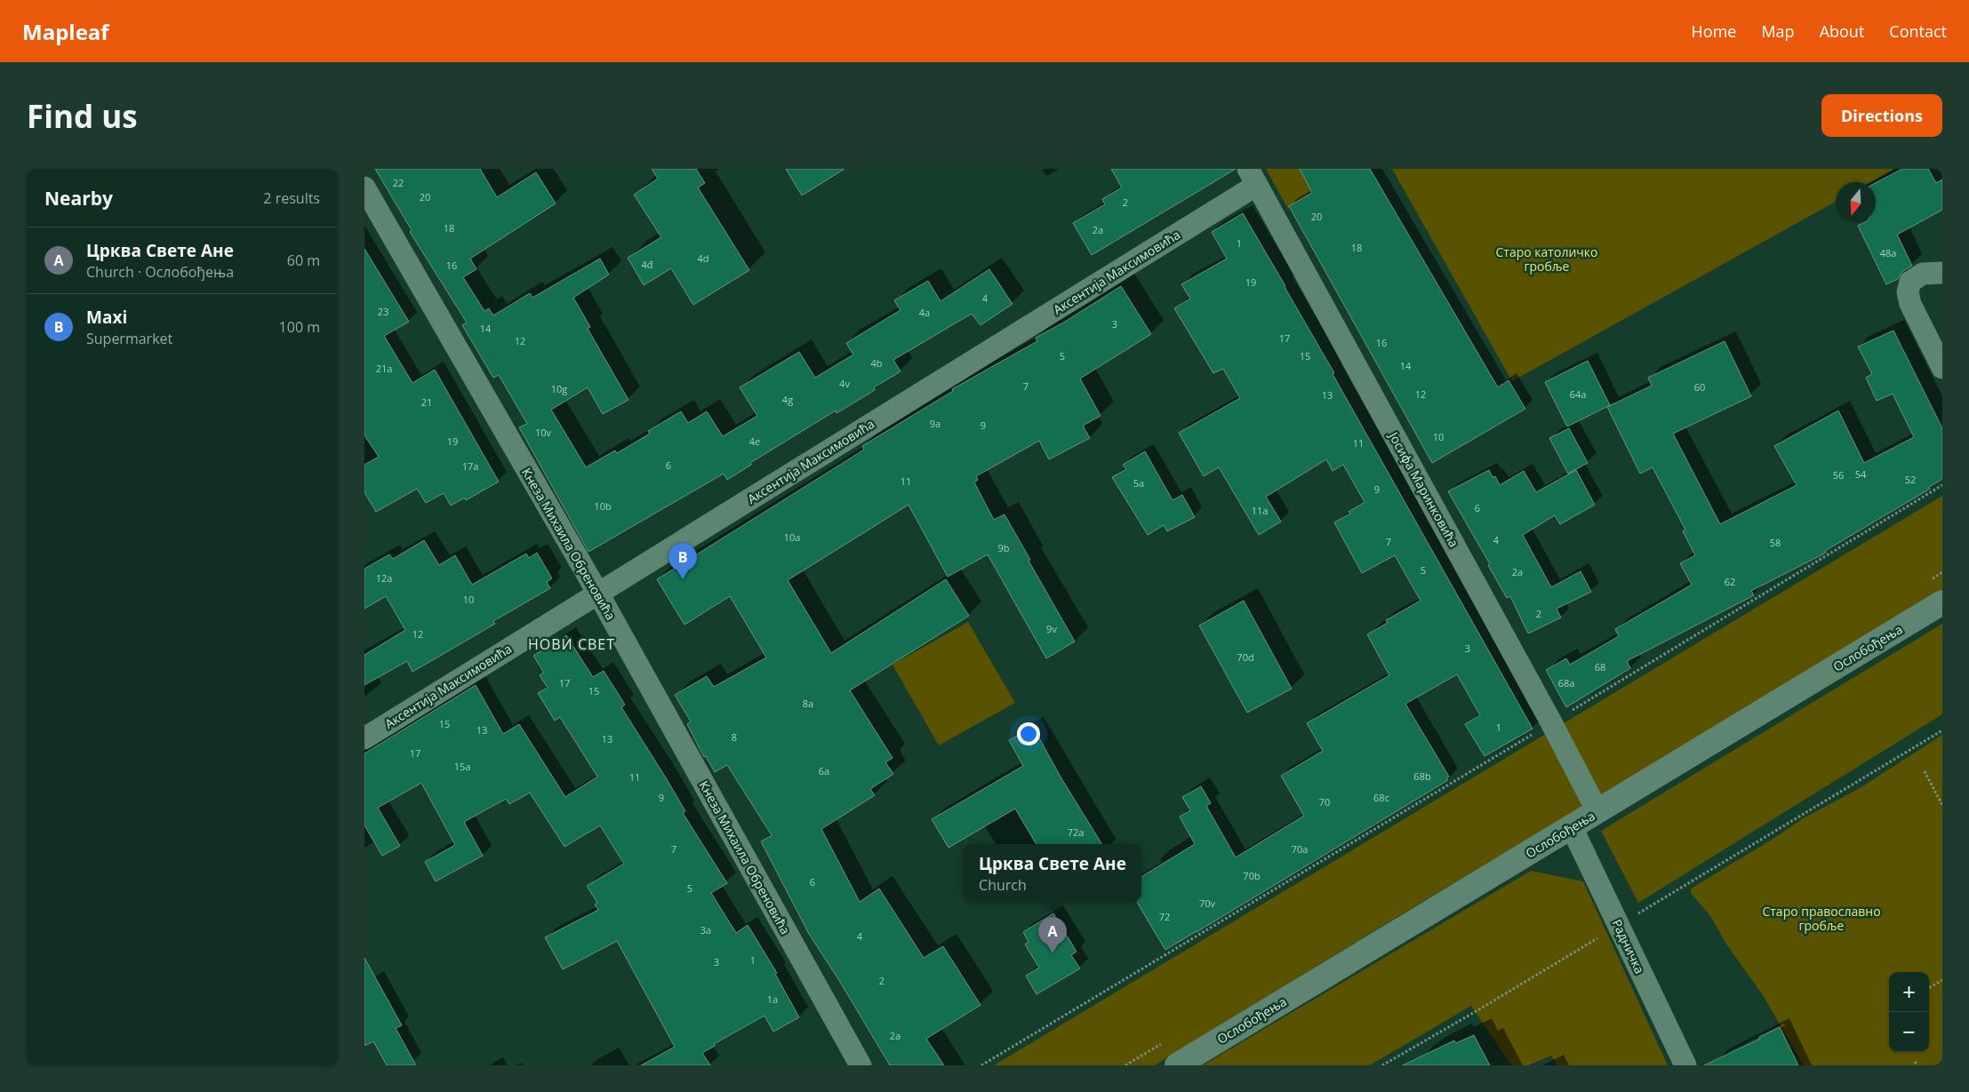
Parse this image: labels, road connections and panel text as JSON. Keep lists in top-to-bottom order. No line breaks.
{"streets":{"street":["Аксентија Максимовића","Јосифа Маринковића","Кнеза Михаила Обреновића","Ослобођења","Радничка"]},"crossings":[["Аксентија Максимовића","Јосифа Маринковића"],["Аксентија Максимовића","Кнеза Михаила Обреновића"],["Јосифа Маринковића","Ослобођења"],["Ослобођења","Радничка"]],"districts":["НОВИ СВЕТ"],"parks":["Старо католичко гробље","Старо православно гробље"],"house_numbers":["22","20","2","20","18","2a","1","18","48a","4d","4đ","16","19","4","23","4a","3","14","17","12","16","5","15","4b","14","21a","4v","7","60","10g","12","64a","13","4g","21","9a","9","10v","10","19","4e","11","6","17a","54","56","52","11","5a","9","10b","6","11a","10a","4","7","58","9b","5","2a","12a","62","10","2","9v","12","3","70d","68","17","68a","15","8a","15","1","13","8","13","17","15a","6a","68b","11","9","68c","70","72a","7","70a","70b","6","5","70v","72","3a","4","1","3","2","1a","2a"],"north":"bottom","page":{"header":"Mapleaf","nav":["Home","Map","About","Contact"],"buttons":"Directions","title":"Find us","heading":["Nearby","2 results"],"list":[{"mark":"A","name":"Црква Свете Ане","note":"Church · Ослобођења","value":"60 m"},{"mark":"B","name":"Maxi","note":"Supermarket","value":"100 m"}],"pins":["B","A"],"popup":["Црква Свете Ане","Church"],"map_buttons":["+","−"]}}
